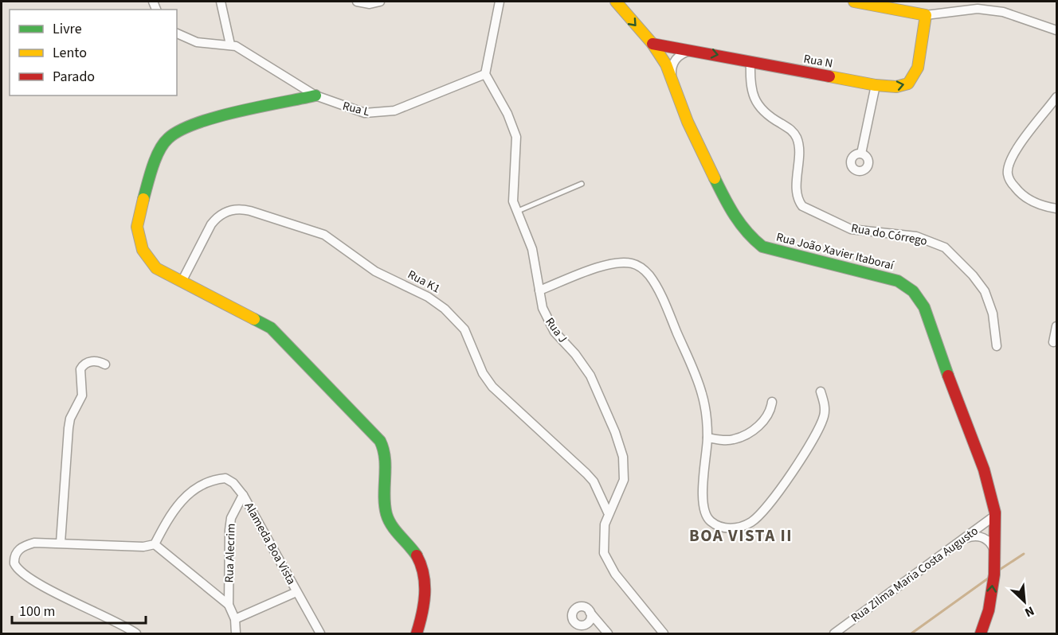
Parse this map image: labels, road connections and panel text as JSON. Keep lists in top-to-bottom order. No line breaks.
{"streets":{"street":["Rua N","Rua L","Rua do Córrego","Rua João Xavier Itaboraí","Rua K1","Rua J","Alameda Boa Vista","Rua Alecrim","Rua Zilma Maria Costa Augusto"]},"crossings":[["Rua N","Rua do Córrego"],["Rua N","Rua João Xavier Itaboraí"],["Rua L","Rua J"],["Rua João Xavier Itaboraí","Rua Zilma Maria Costa Augusto"],["Rua K1","Rua J"],["Alameda Boa Vista","Rua Alecrim"]],"districts":["BOA VISTA II"],"legend":["Livre","Lento","Parado"],"scale_bar":"100 m","north":"bottom right"}
